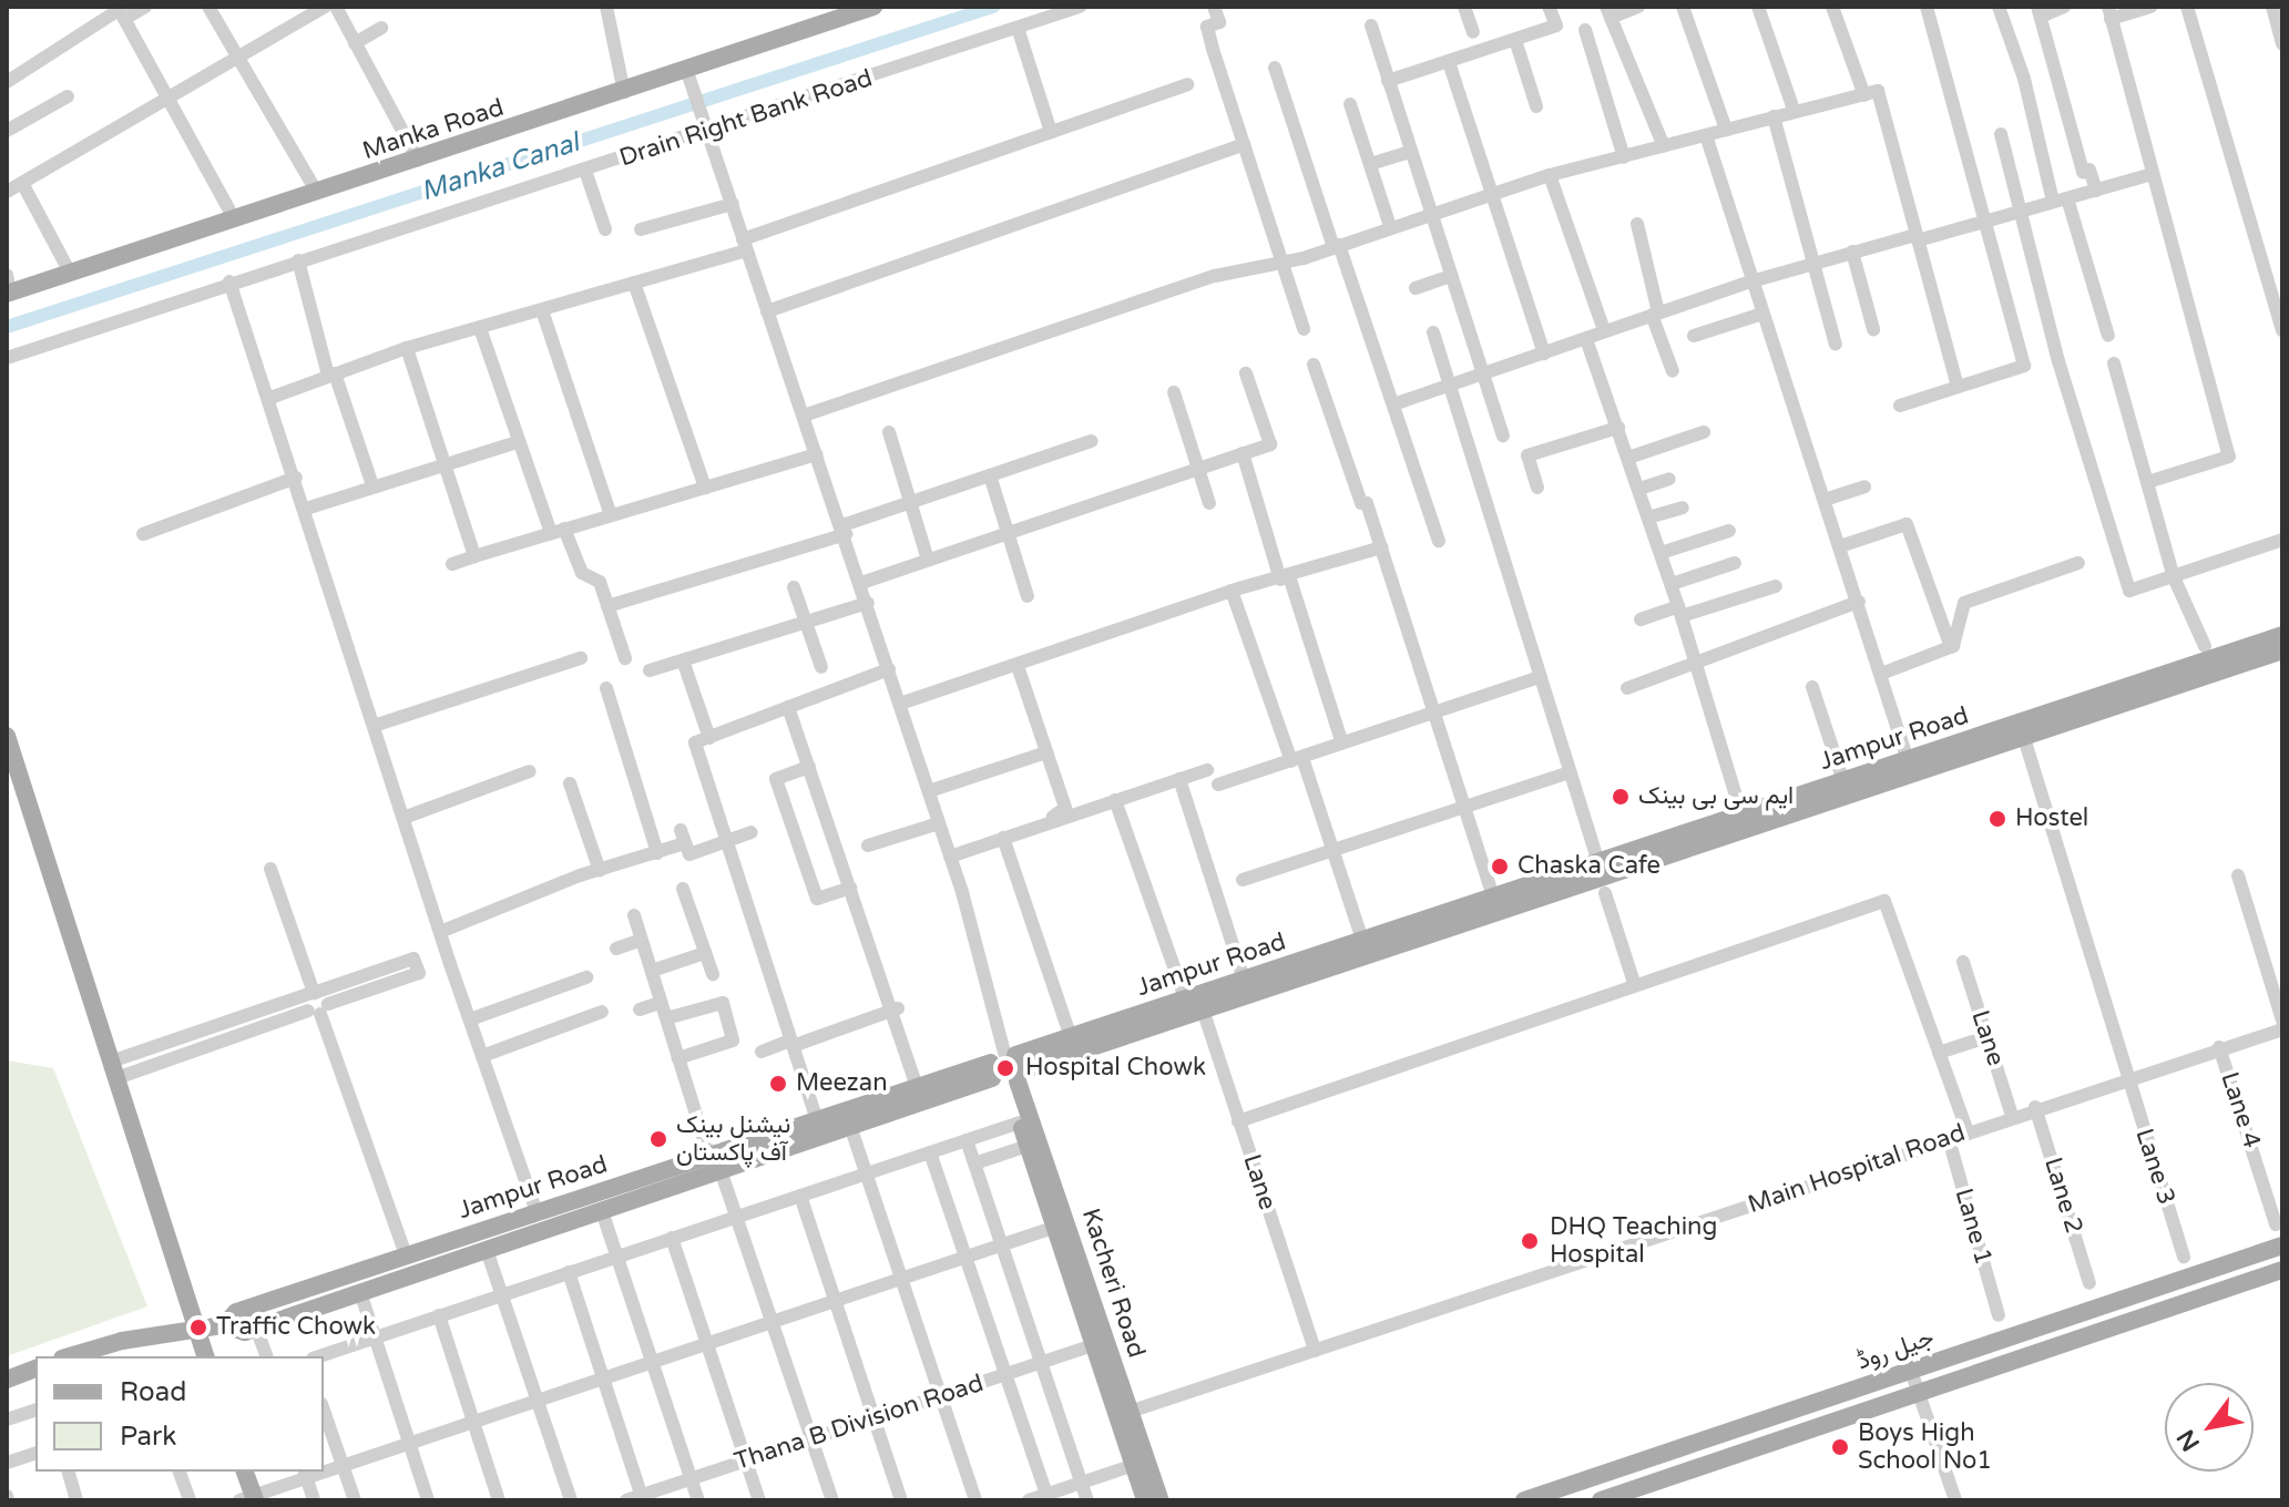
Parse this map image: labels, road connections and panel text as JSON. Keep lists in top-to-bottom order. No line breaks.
{"streets":{"main road":["Manka Road","Jampur Road","Kacheri Road","جیل روڈ"],"street":["Drain Right Bank Road","Lane","Lane 4","Lane 3","Main Hospital Road","Lane 2","Lane 1","Thana B Division Road"]},"crossings":[["Jampur Road","Lane"],["Jampur Road","Lane 3"],["Jampur Road","Kacheri Road"],["Lane","Main Hospital Road"],["Lane 4","Main Hospital Road"],["Lane 3","Main Hospital Road"],["Main Hospital Road","Lane 2"],["Main Hospital Road","Lane 1"],["Main Hospital Road","Kacheri Road"],["Kacheri Road","Thana B Division Road"]],"water":["Manka Canal"],"places":["ایم سی بی بینک","Hostel","Chaska Cafe","Hospital Chowk","Meezan","نیشنل بینک آف پاکستان","DHQ Teaching Hospital","Traffic Chowk","Boys High School No1"],"legend":["Road","Park"],"north":"bottom left"}
